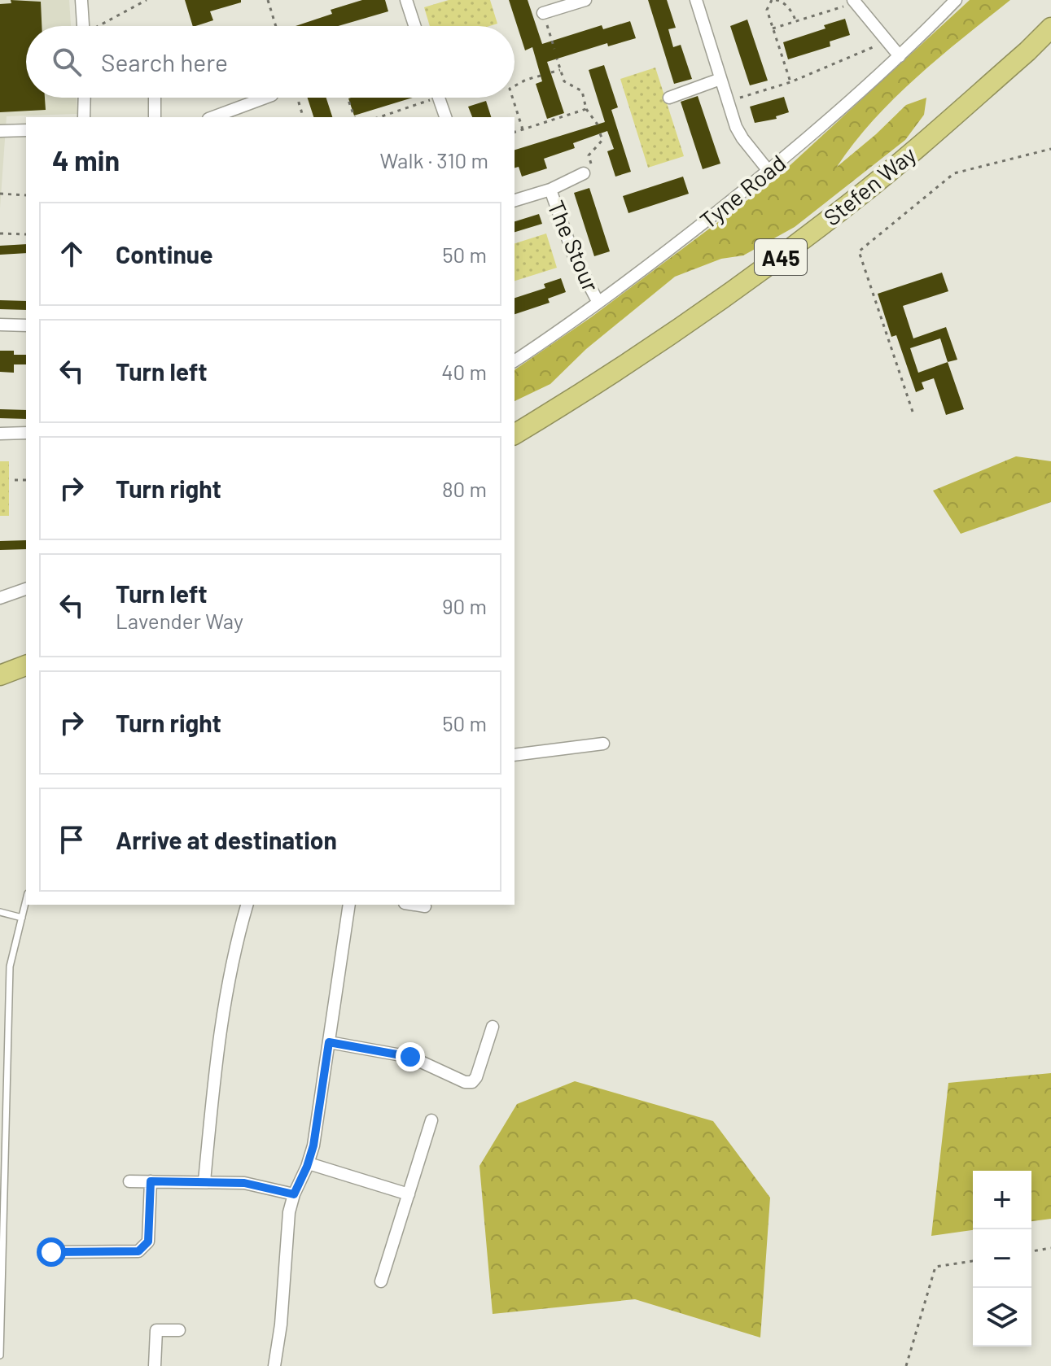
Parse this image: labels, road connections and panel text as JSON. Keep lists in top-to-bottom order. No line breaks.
{"streets":{"highway":["Stefen Way","A45"],"street":["Tyne Road","The Stour"]},"crossings":[["Tyne Road","The Stour"]],"page":{"search":"Search here","heading":["4 min","Walk · 310 m"],"list":[["Continue","50 m"],["Turn left","40 m"],["Turn right","80 m"],["Turn left","Lavender Way","90 m"],["Turn right","50 m"],"Arrive at destination"],"map_buttons":["+","−"]}}
